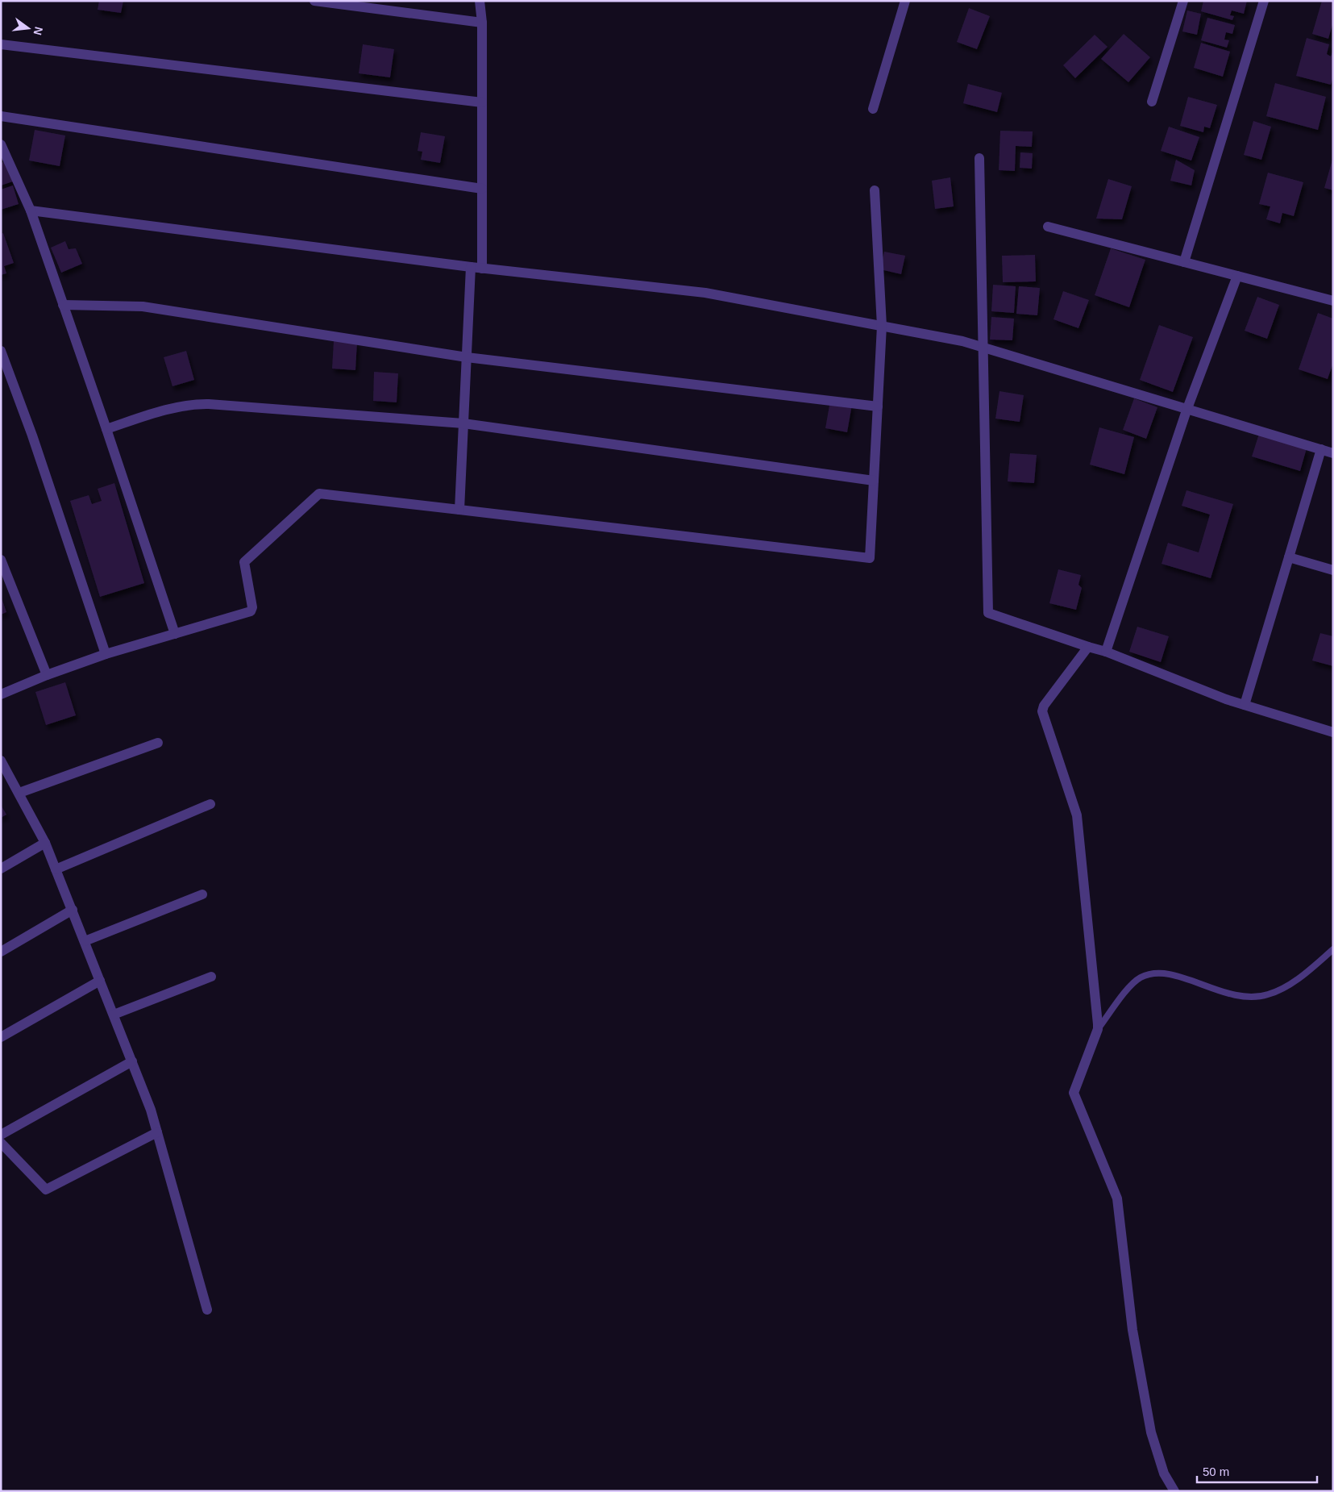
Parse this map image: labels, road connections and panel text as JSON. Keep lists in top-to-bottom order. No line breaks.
{"scale_bar":"50 m","north":"right"}
